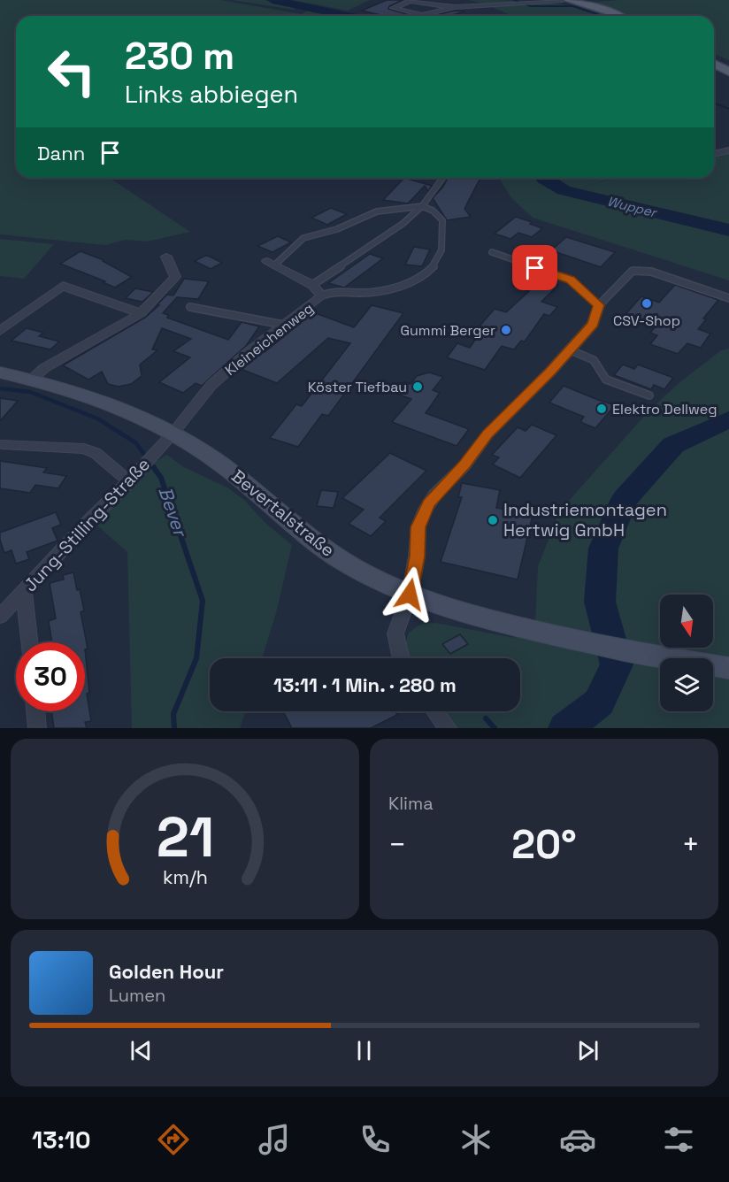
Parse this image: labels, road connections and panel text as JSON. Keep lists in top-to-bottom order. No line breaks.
{"streets":{"street":["Kleineichenweg","Bevertalstraße","Jung-Stilling-Straße"]},"crossings":[["Kleineichenweg","Bevertalstraße"],["Kleineichenweg","Jung-Stilling-Straße"],["Bevertalstraße","Jung-Stilling-Straße"]],"water":["Wupper","Bever"],"places":["CSV-Shop","Gummi Berger","Köster Tiefbau","Elektro Dellweg","Industriemontagen Hertwig GmbH"],"north":"bottom","page":{"turn":["230 m","Links abbiegen"],"then":"Dann","limit":"30","trip":"13:11 · 1 Min. · 280 m","tile":"Klima","heat":["−","20°","+"],"song":["Golden Hour","Lumen"],"tabs":"13:10","gauge":["21","km/h"]}}
